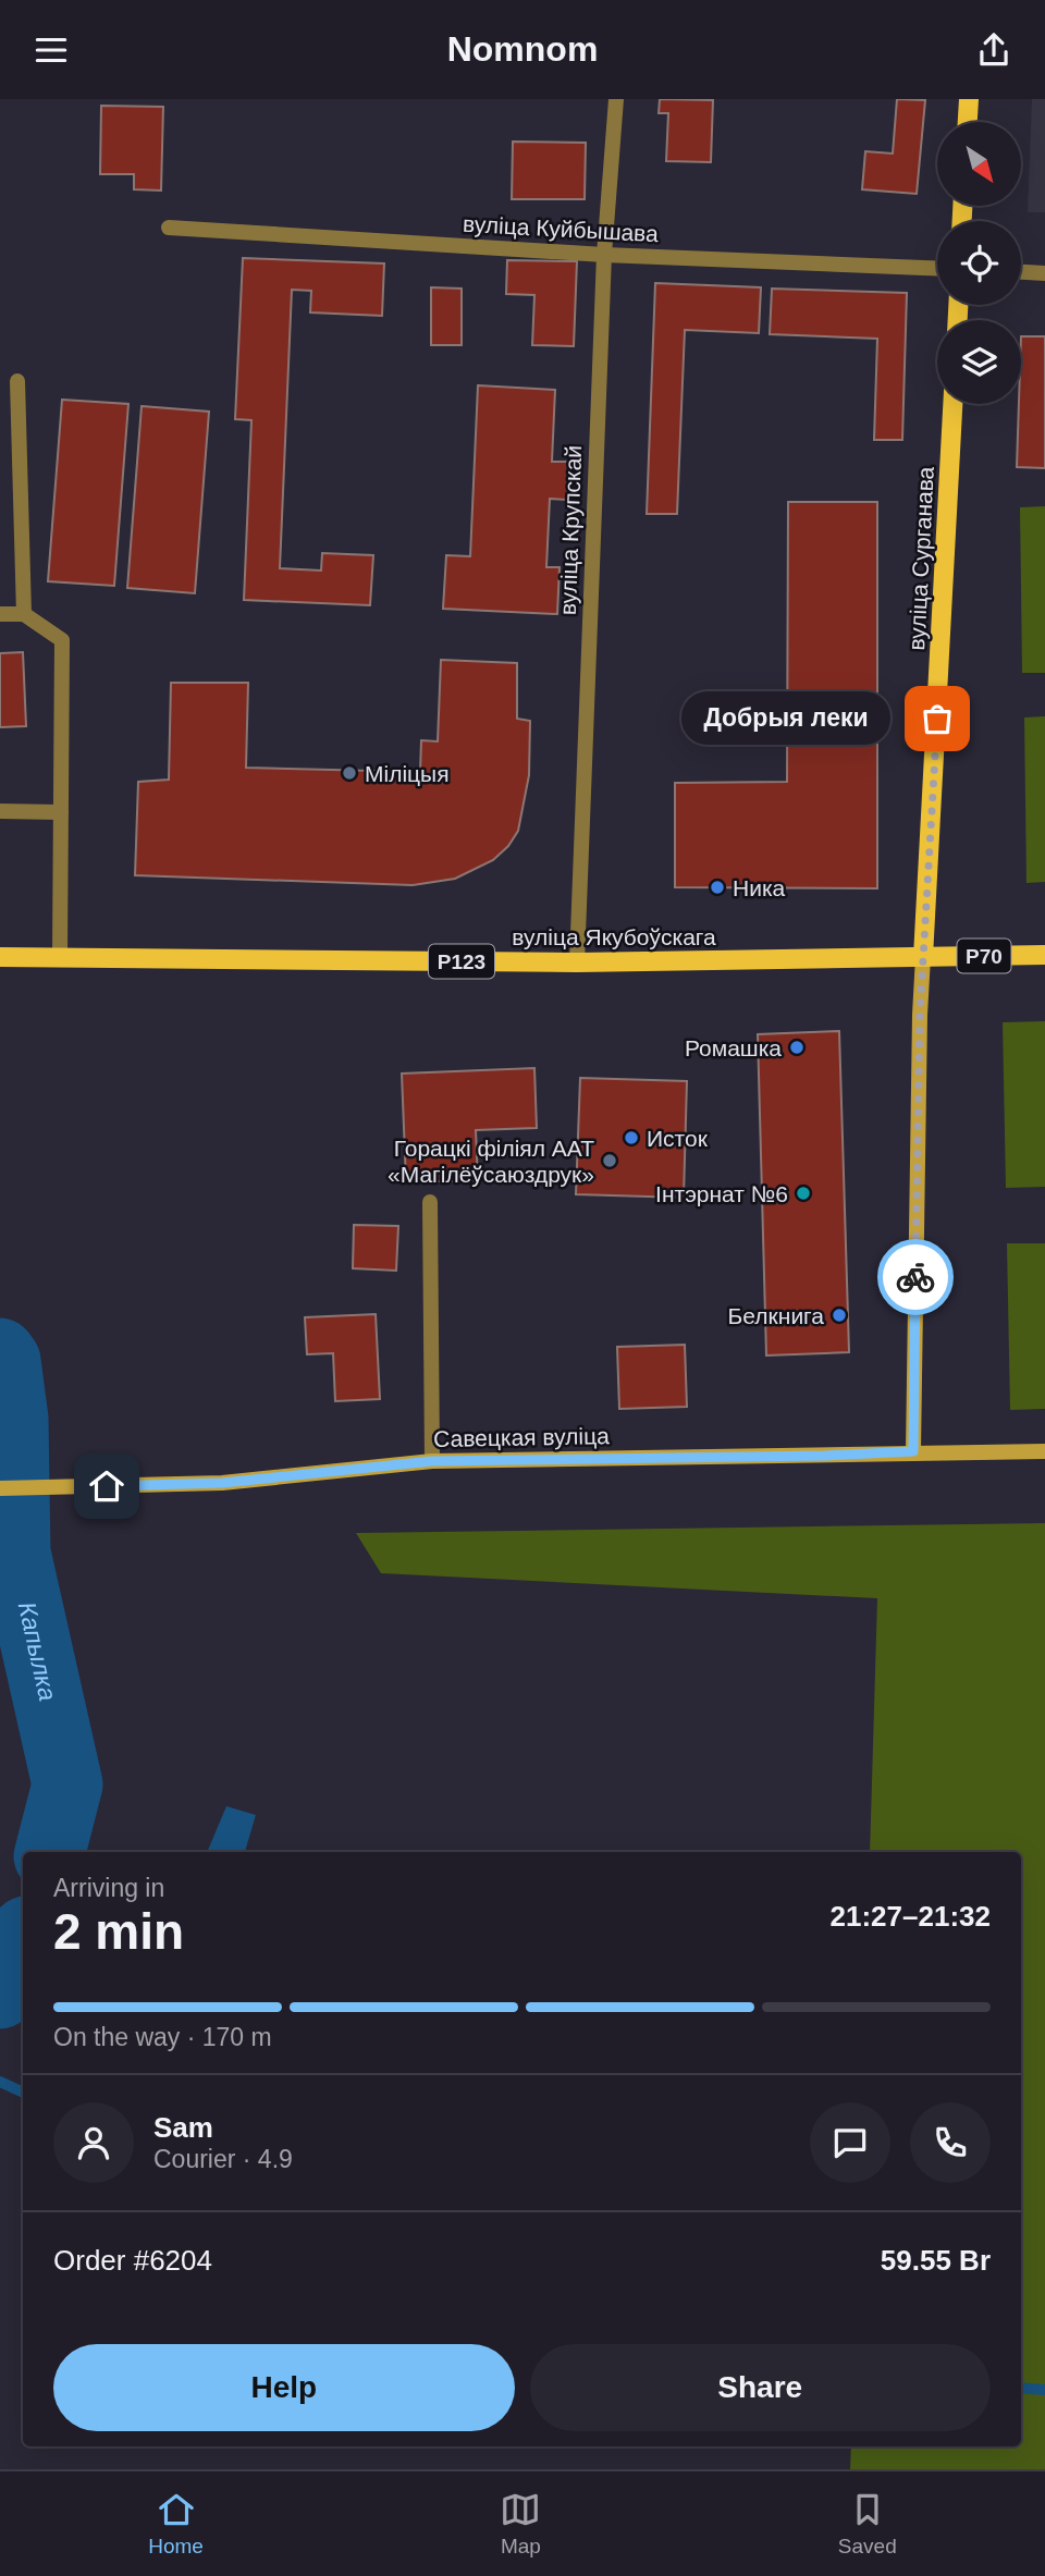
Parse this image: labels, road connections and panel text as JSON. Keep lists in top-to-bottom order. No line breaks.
{"streets":{"main road":["вуліца Сурганава","вуліца Якубоўскага","Р70","Р123","Савецкая вуліца"],"street":["вуліца Куйбышава","вуліца Крупскай"]},"crossings":[["вуліца Куйбышава","вуліца Крупскай"],["вуліца Крупскай","вуліца Якубоўскага"],["вуліца Сурганава","вуліца Якубоўскага"]],"water":["Капылка"],"places":["Добрыя леки","Міліцыя","Ника","Ромашка","Исток","Горацкі філіял ААТ «Магілёўсаюздрук»","Інтэрнат №6","Белкнига"],"north":"bottom right","page":{"header":"Nomnom","bubble":"Добрыя леки","heading":["2 min","Arriving in","21:27–21:32"],"panel":["Sam","Courier · 4.9","Order #6204","59.55 Br"],"bar":"On the way · 170 m","buttons":["Help","Share"],"tabs":["Home","Map","Saved"]}}
